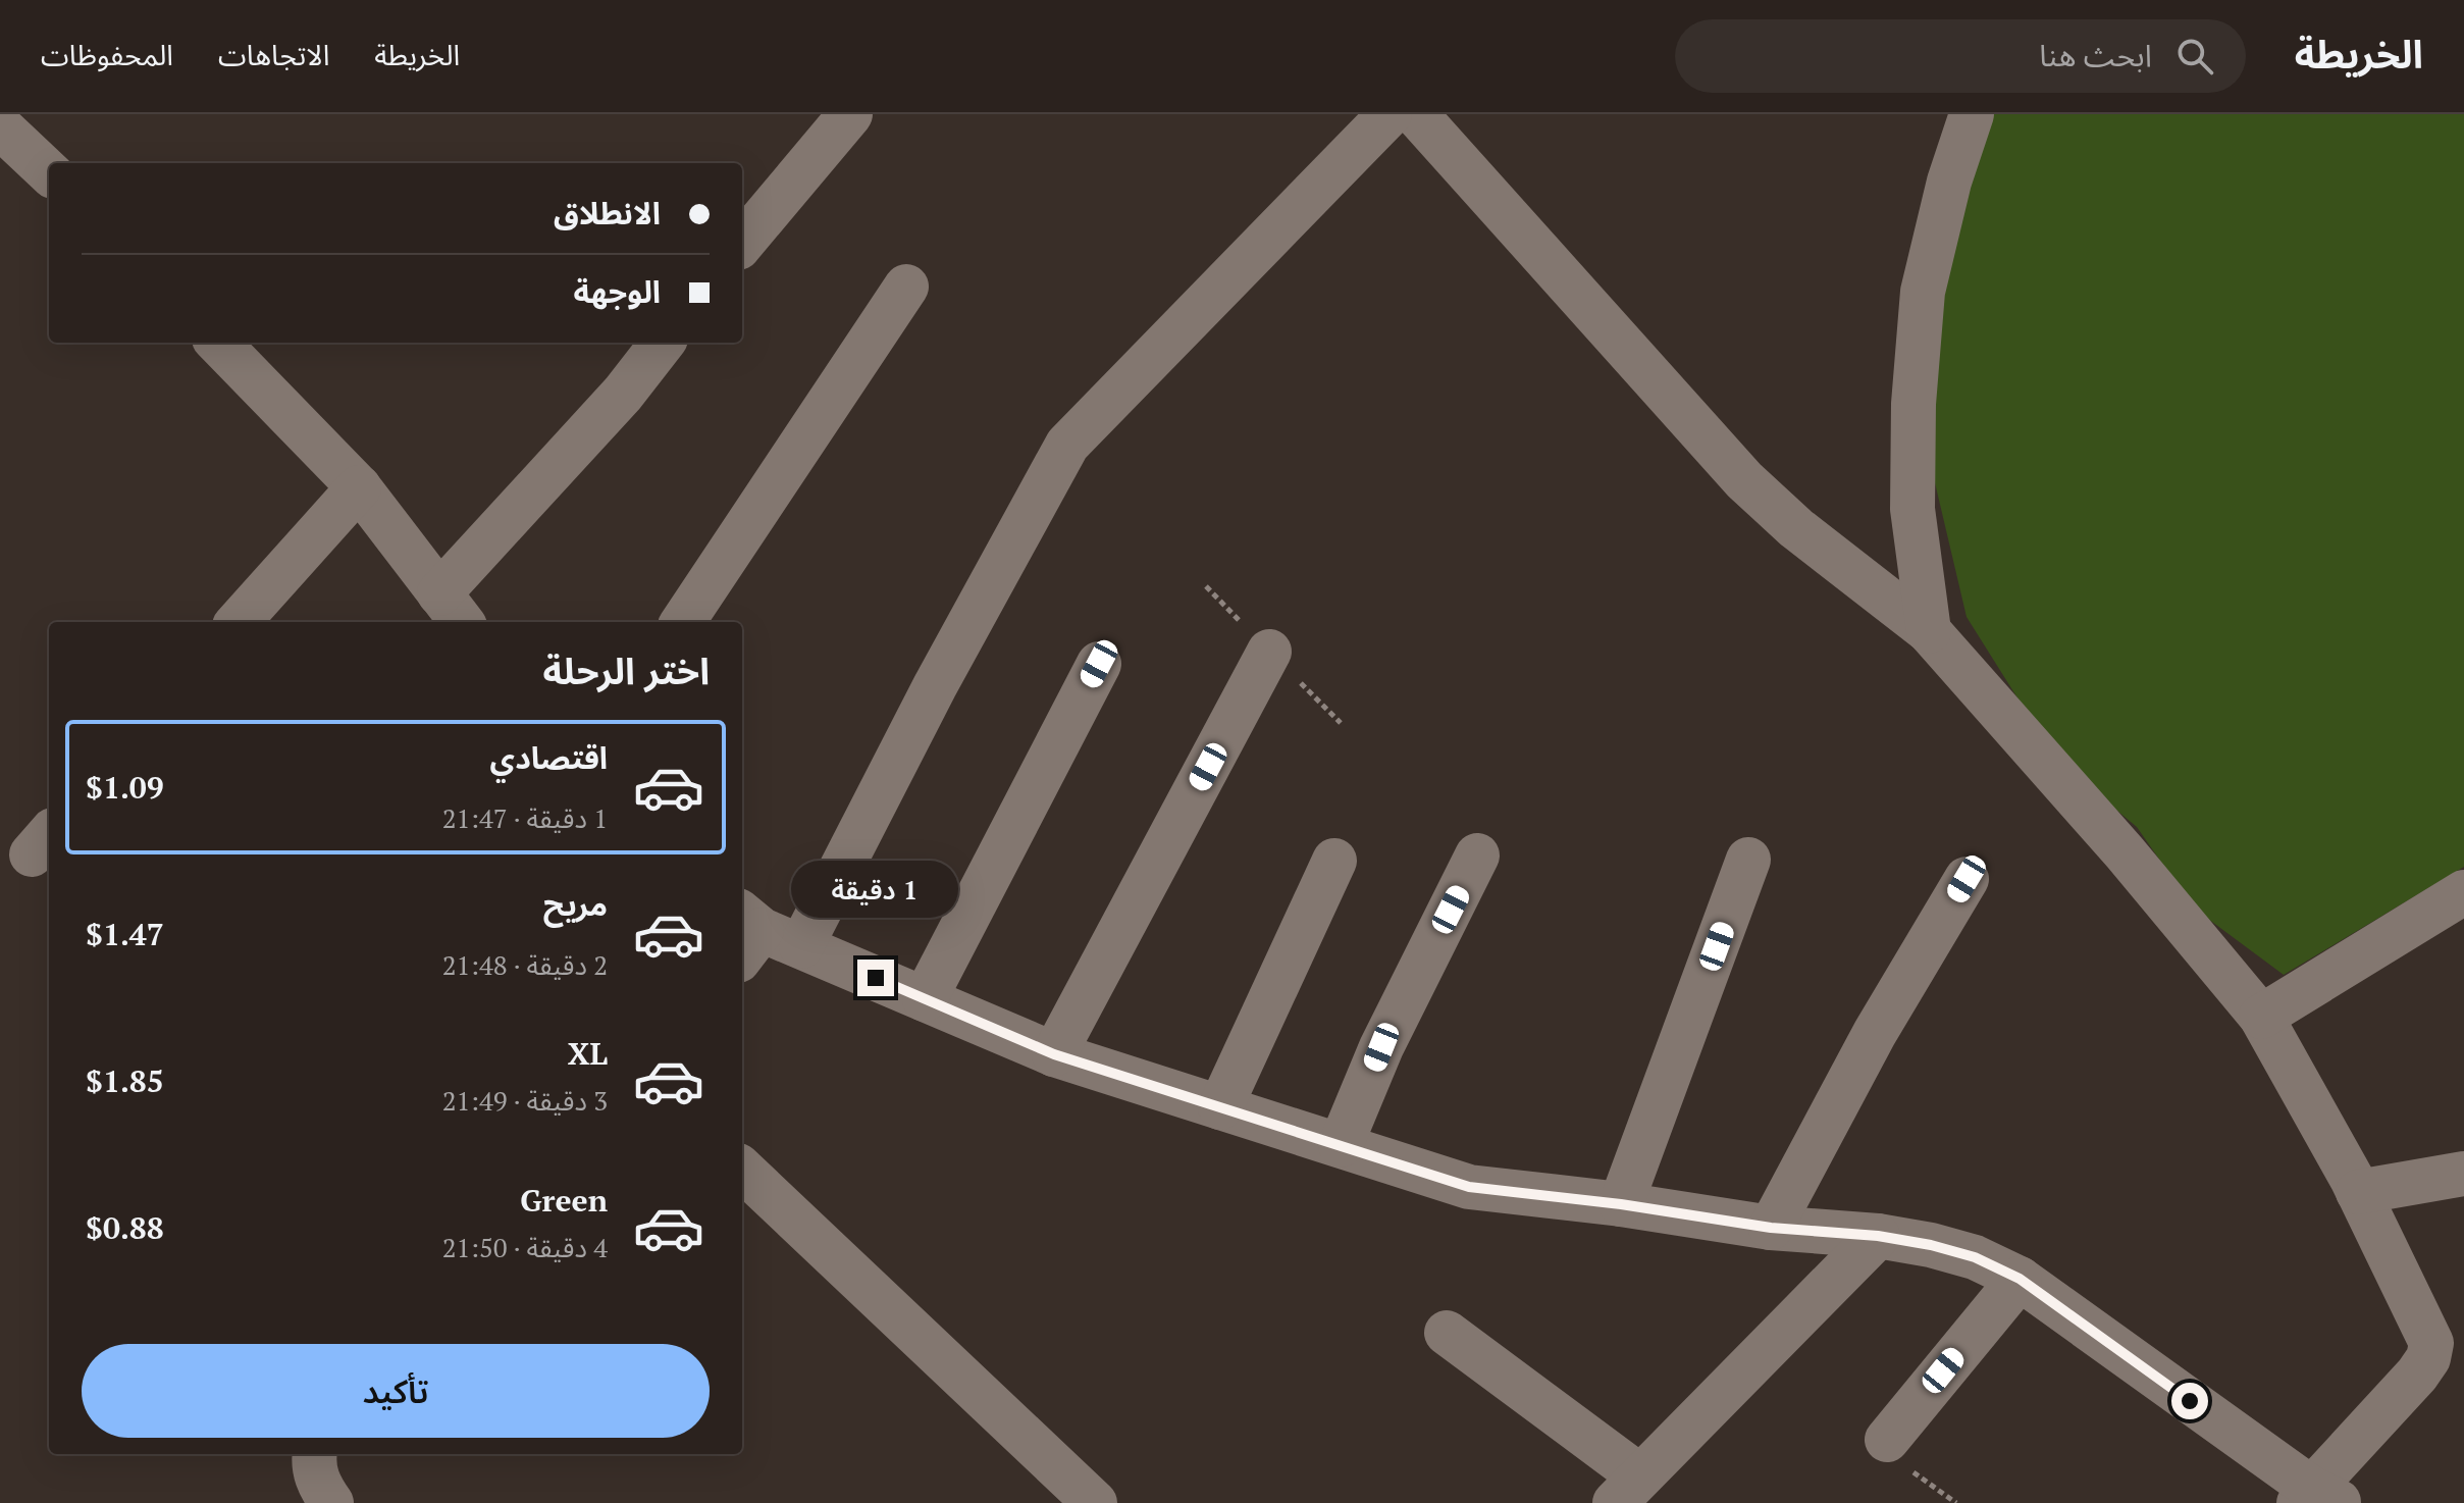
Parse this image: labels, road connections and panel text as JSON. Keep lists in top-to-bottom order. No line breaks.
{"page":{"header":"الخريطة","search":"ابحث هنا","nav":["الخريطة","الاتجاهات","المحفوظات"],"banner":["الانطلاق","الوجهة"],"heading":"اختر الرحلة","list":[{"name":"اقتصادي","note":"1 دقيقة · 21:47","value":"$1.09"},{"name":"مريح","note":"2 دقيقة · 21:48","value":"$1.47"},{"name":"XL","note":"3 دقيقة · 21:49","value":"$1.85"},{"name":"Green","note":"4 دقيقة · 21:50","value":"$0.88"}],"bubble":"1 دقيقة","buttons":"تأكيد"}}
